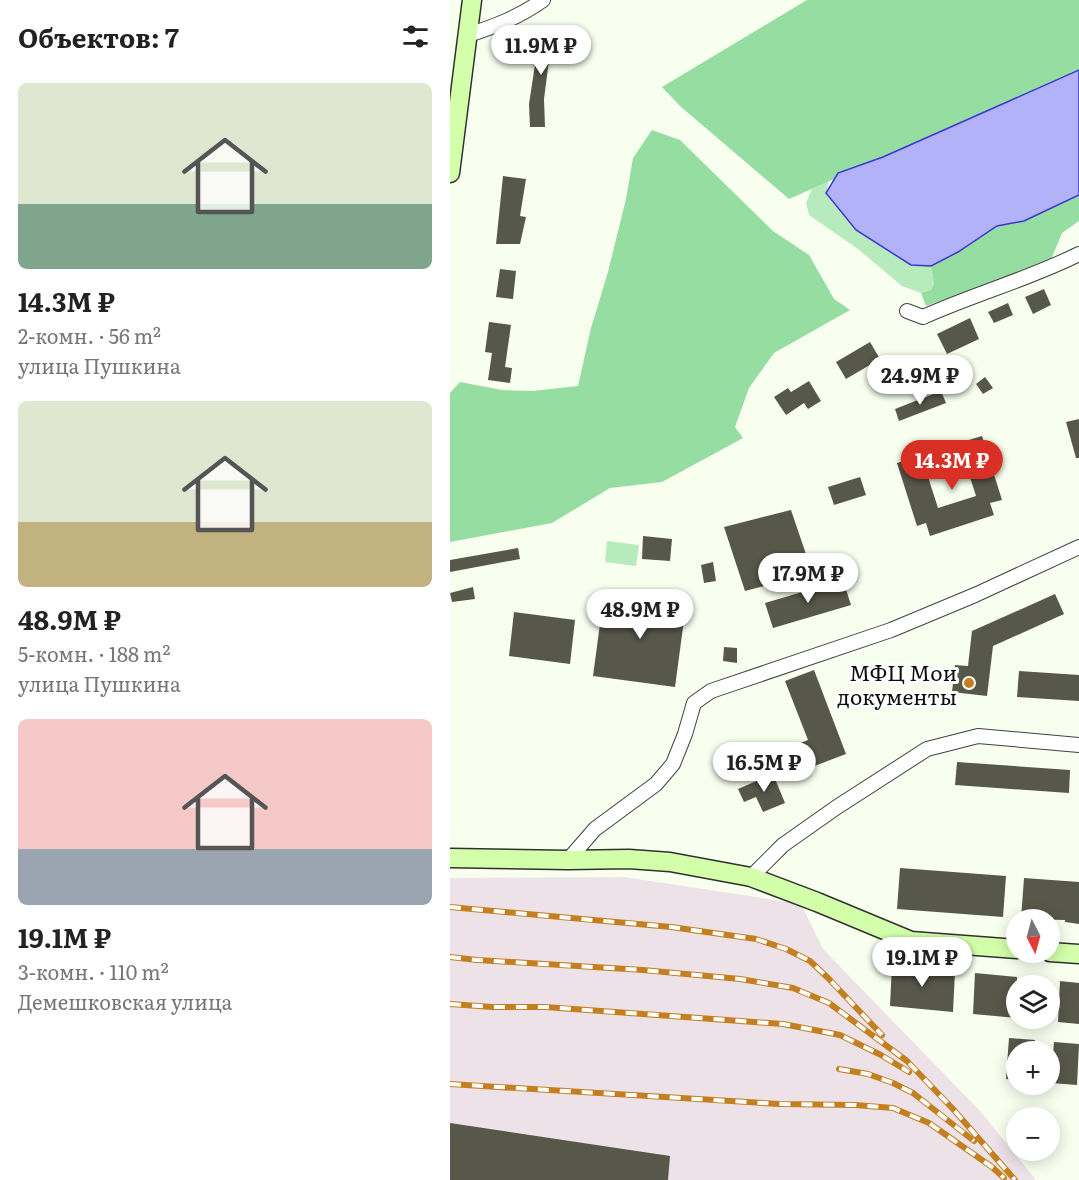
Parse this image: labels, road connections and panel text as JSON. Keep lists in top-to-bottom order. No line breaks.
{"places":["МФЦ Мои документы"],"north":"bottom","page":{"heading":"Объектов: 7","price":["11.9M ₽","24.9M ₽","14.3M ₽","17.9M ₽","48.9M ₽","16.5M ₽","19.1M ₽"],"list":[{"name":"14.3M ₽","note":"2-комн. · 56 m² · улица Пушкина"},{"name":"48.9M ₽","note":"5-комн. · 188 m² · улица Пушкина"},{"name":"19.1M ₽","note":"3-комн. · 110 m² · Демешковская улица"}],"map_buttons":["+","−"]}}
